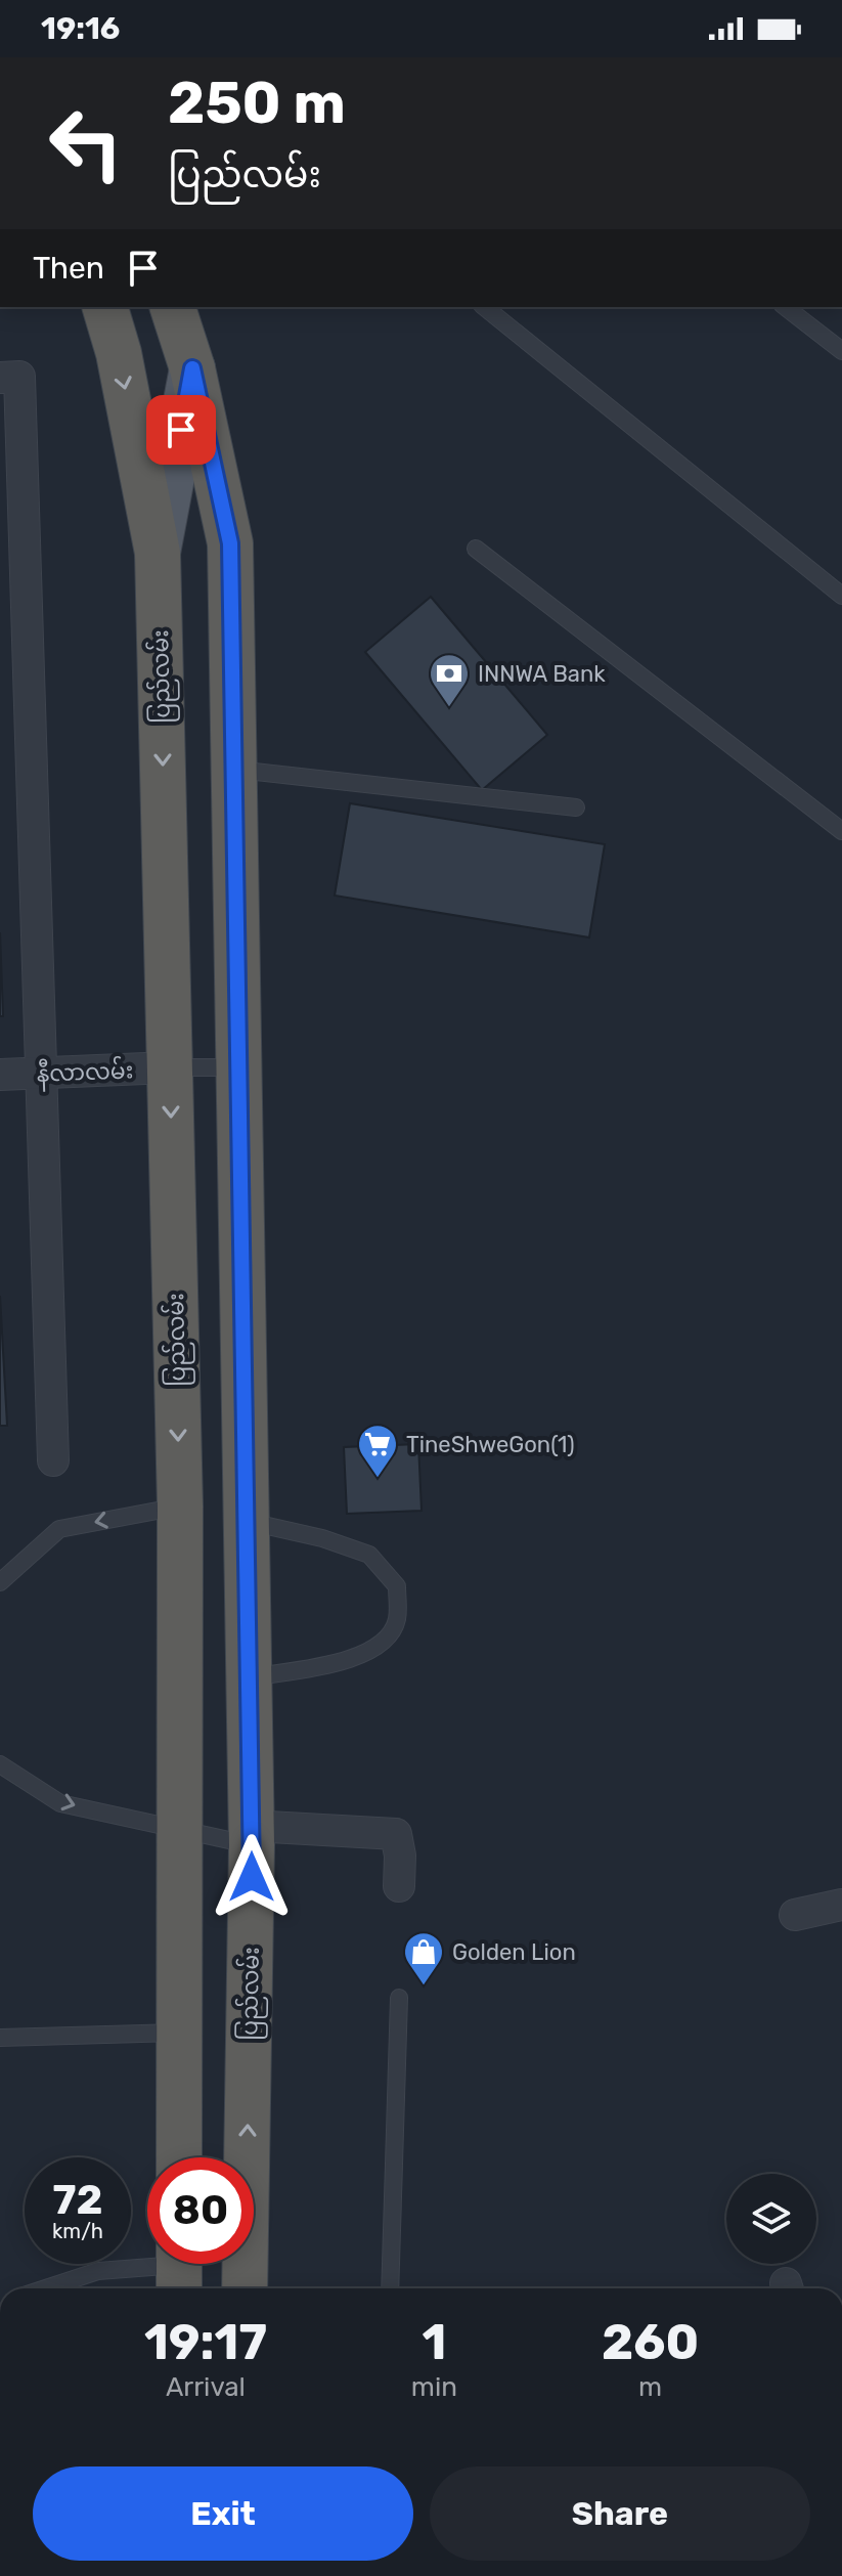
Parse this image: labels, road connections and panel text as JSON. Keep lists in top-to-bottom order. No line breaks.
{"streets":{"highway":["ပြည်လမ်း"],"street":["နီလာလမ်း"]},"crossings":[["ပြည်လမ်း","နီလာလမ်း"]],"places":{"bank":["INNWA Bank"],"supermarket":["TineShweGon(1)"],"shop":["Golden Lion"]},"page":{"status":"19:16","turn":["250 m","ပြည်လမ်း"],"then":"Then","speed":"72 km/h","limit":"80","eta":["19:17","Arrival","1","min","260","m"],"buttons":["Exit","Share"]}}
